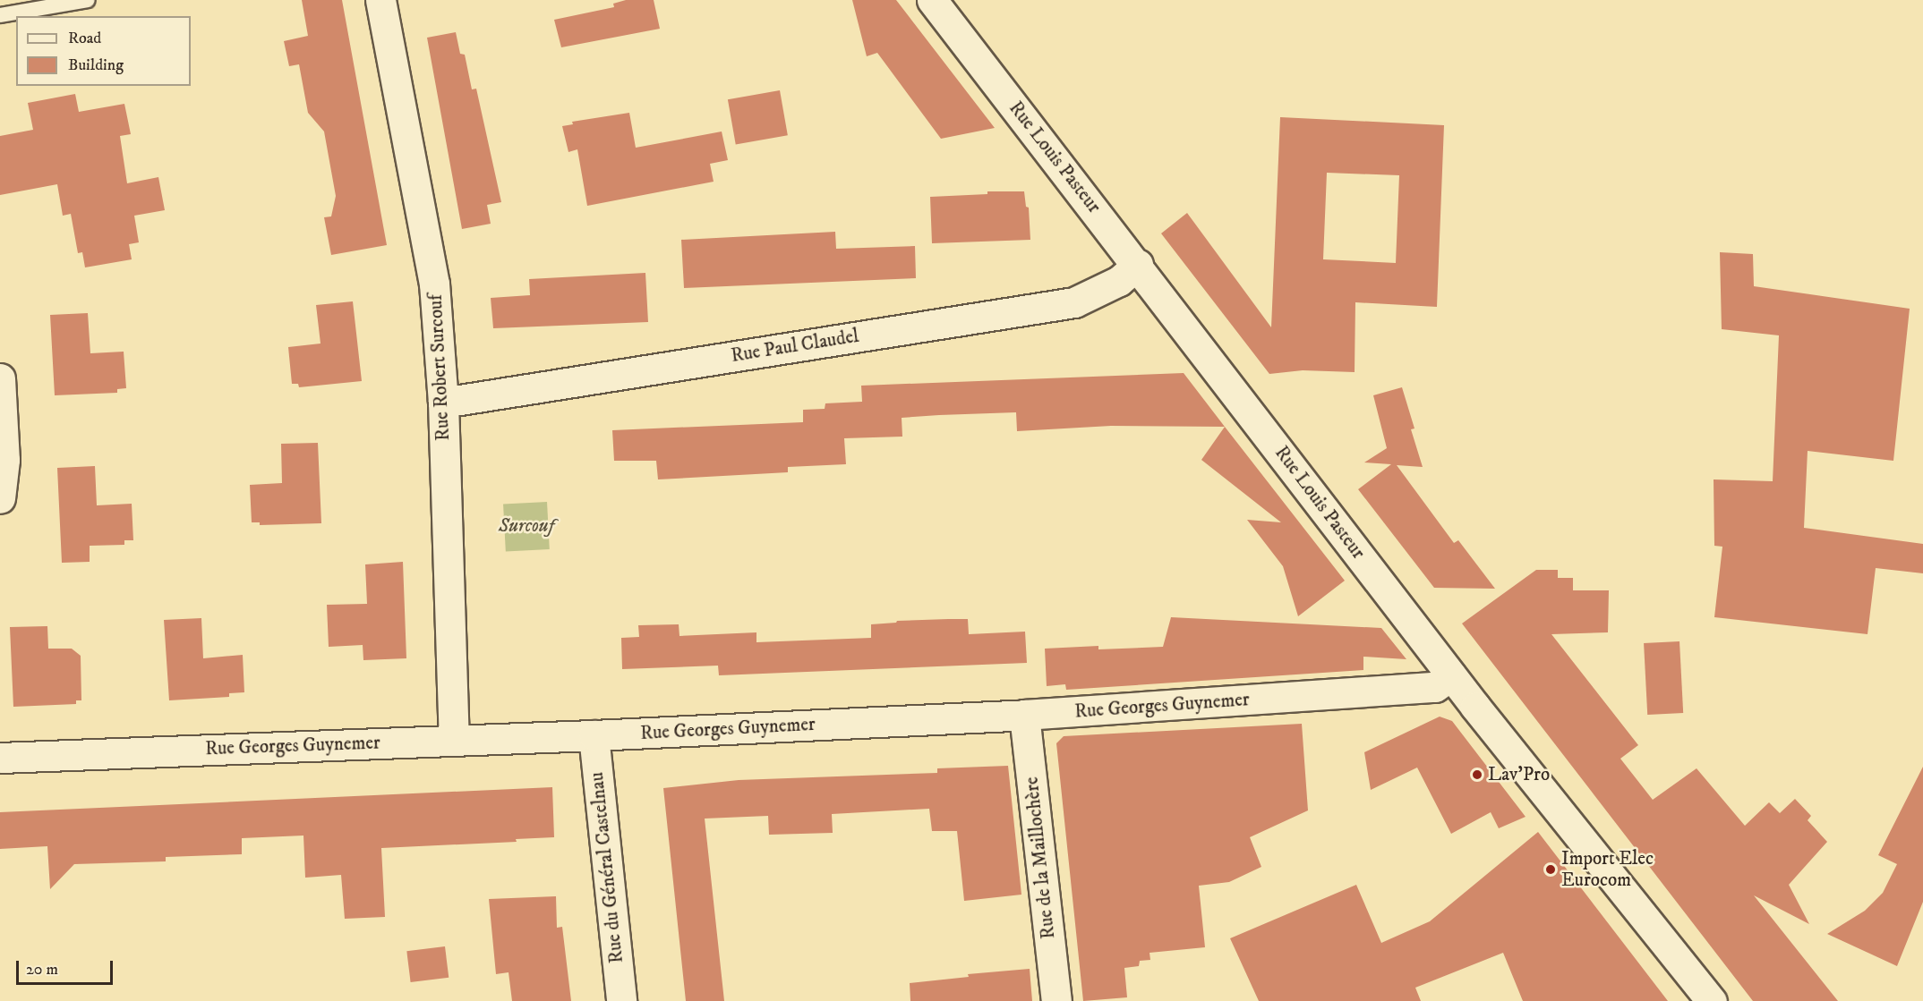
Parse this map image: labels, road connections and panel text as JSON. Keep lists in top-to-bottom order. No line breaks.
{"streets":{"street":["Rue Louis Pasteur","Rue Paul Claudel","Rue Robert Surcouf","Rue Georges Guynemer","Rue de la Maillochère","Rue du Général Castelnau"]},"crossings":[["Rue Louis Pasteur","Rue Paul Claudel"],["Rue Louis Pasteur","Rue Georges Guynemer"],["Rue Paul Claudel","Rue Robert Surcouf"],["Rue Robert Surcouf","Rue Georges Guynemer"],["Rue Georges Guynemer","Rue de la Maillochère"],["Rue Georges Guynemer","Rue du Général Castelnau"]],"parks":["Surcouf"],"places":["Lav’Pro","Import Elec Eurocom"],"legend":["Road","Building"],"scale_bar":"20 m"}
